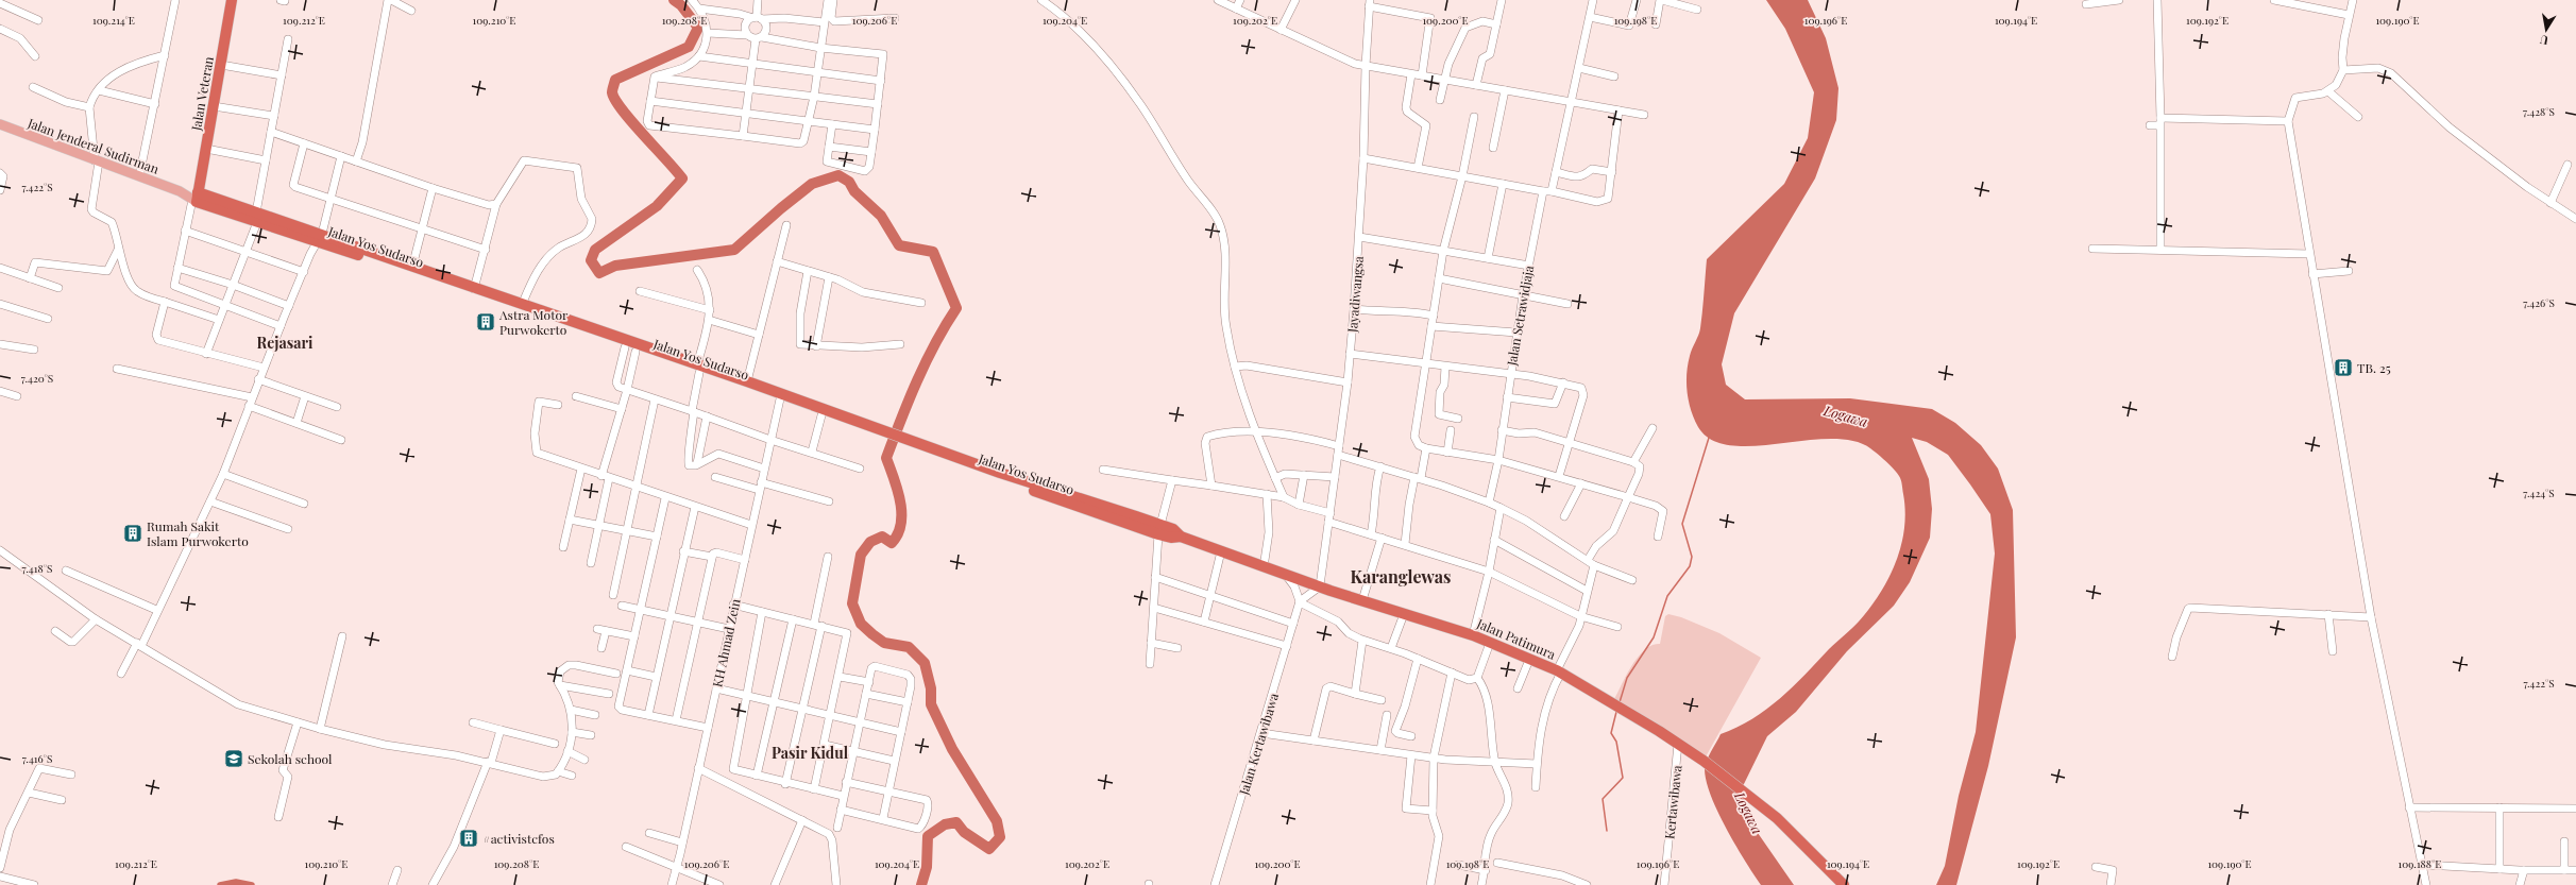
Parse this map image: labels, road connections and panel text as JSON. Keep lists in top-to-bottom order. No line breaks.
{"streets":{"highway":["Jalan Veteran","Jalan Yos Sudarso","Jalan Patimura"],"main road":["Jalan Jenderal Sudirman"],"street":["Jayadiwangsa","Jalan Setrawidjaja","KH Ahmad Zein","Jalan Kertawibawa","Kertawibawa"]},"crossings":[["Jalan Veteran","Jalan Jenderal Sudirman"],["Jalan Veteran","Jalan Yos Sudarso"],["Jalan Jenderal Sudirman","Jalan Yos Sudarso"],["Jalan Yos Sudarso","Jayadiwangsa"],["Jalan Yos Sudarso","Jalan Patimura"],["Jalan Yos Sudarso","KH Ahmad Zein"],["Jayadiwangsa","Jalan Patimura"],["Jalan Patimura","Kertawibawa"]],"districts":["Rejasari","Karanglewas","Pasir Kidul"],"water":["Logawa"],"places":{"building":["Astra Motor Purwokerto","TB. 25","Rumah Sakit Islam Purwokerto","#activistcfos"],"school or university":["Sekolah school"]},"north":"bottom","coordinates":["109.214°E","109.212°E","109.210°E","109.208°E","109.206°E","109.204°E","109.202°E","109.200°E","109.198°E","109.196°E","109.194°E","109.192°E","109.190°E","7.428°S","7.422°S","7.426°S","7.420°S","7.424°S","7.418°S","7.416°S","109.188°E"]}
